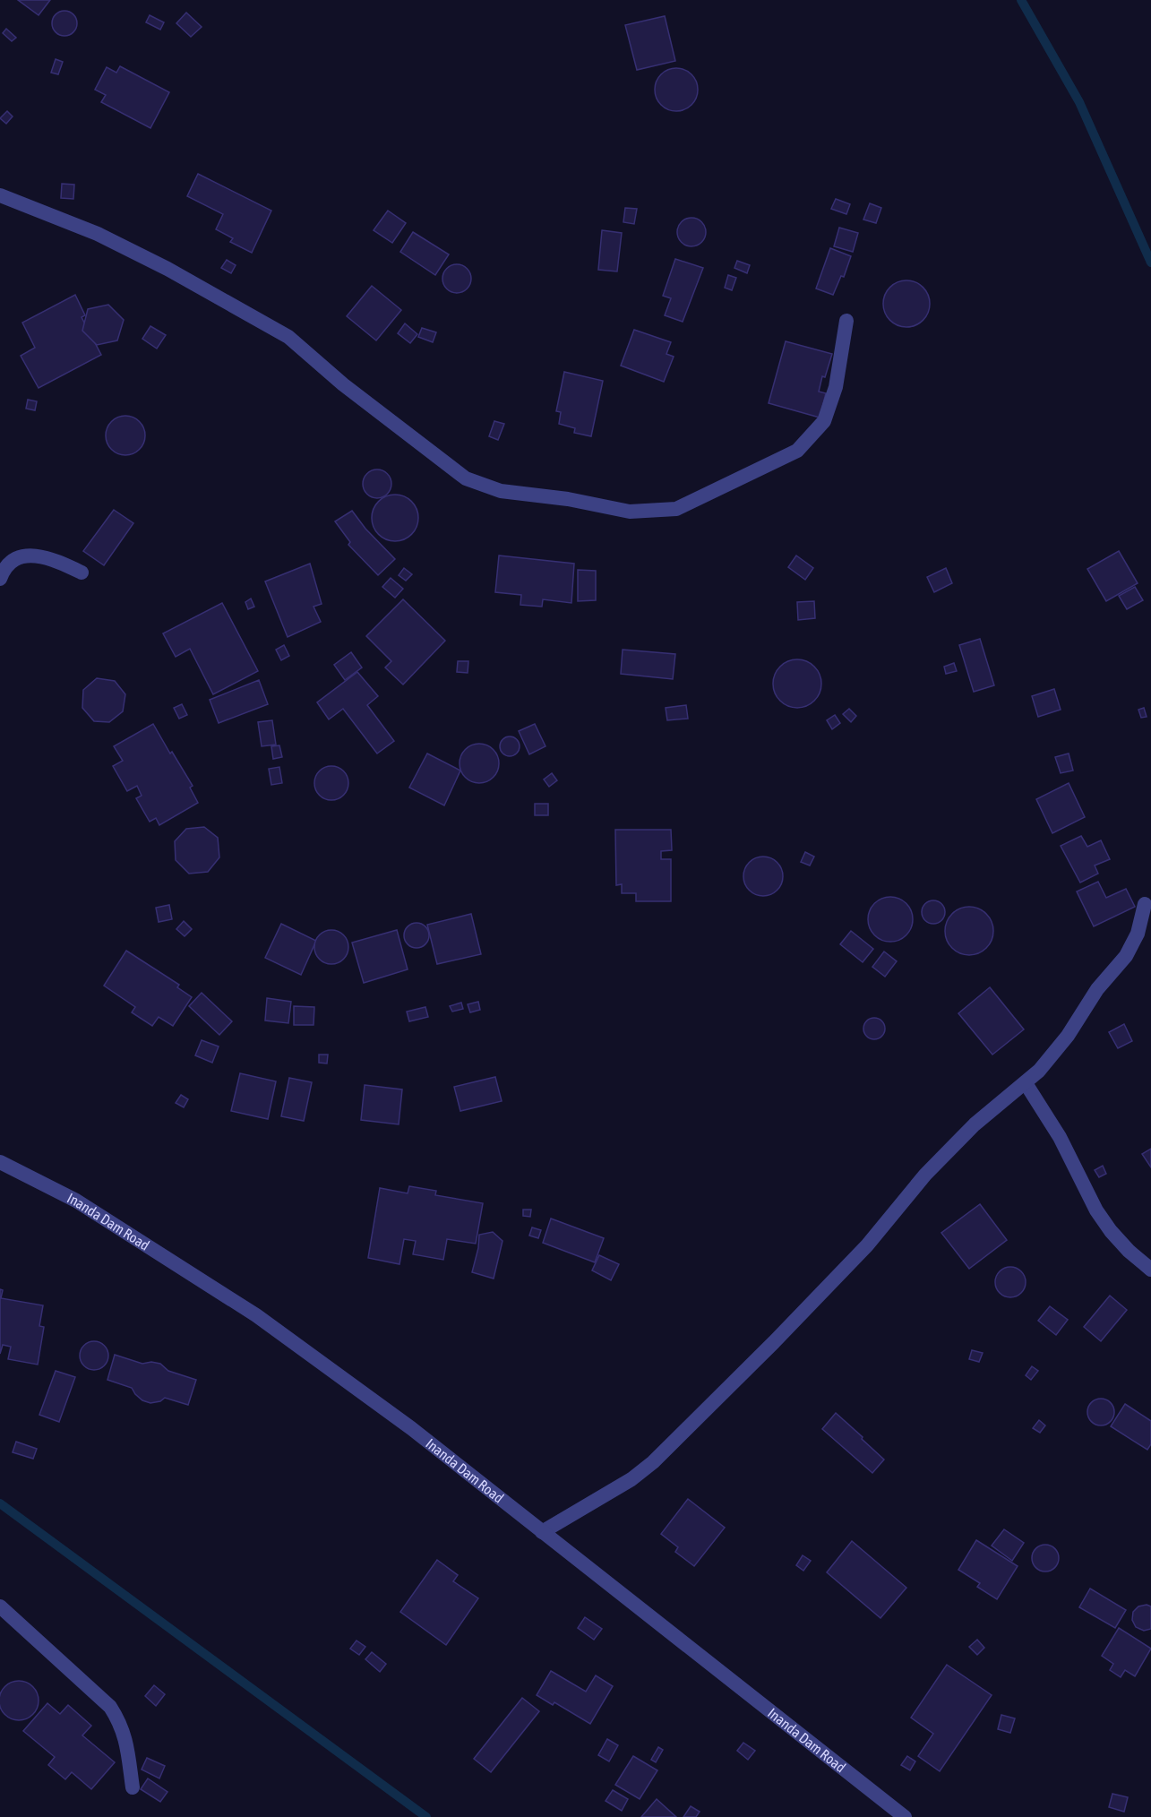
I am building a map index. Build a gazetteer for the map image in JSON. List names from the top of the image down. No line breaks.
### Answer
{"streets":{"street":["Inanda Dam Road"]}}
